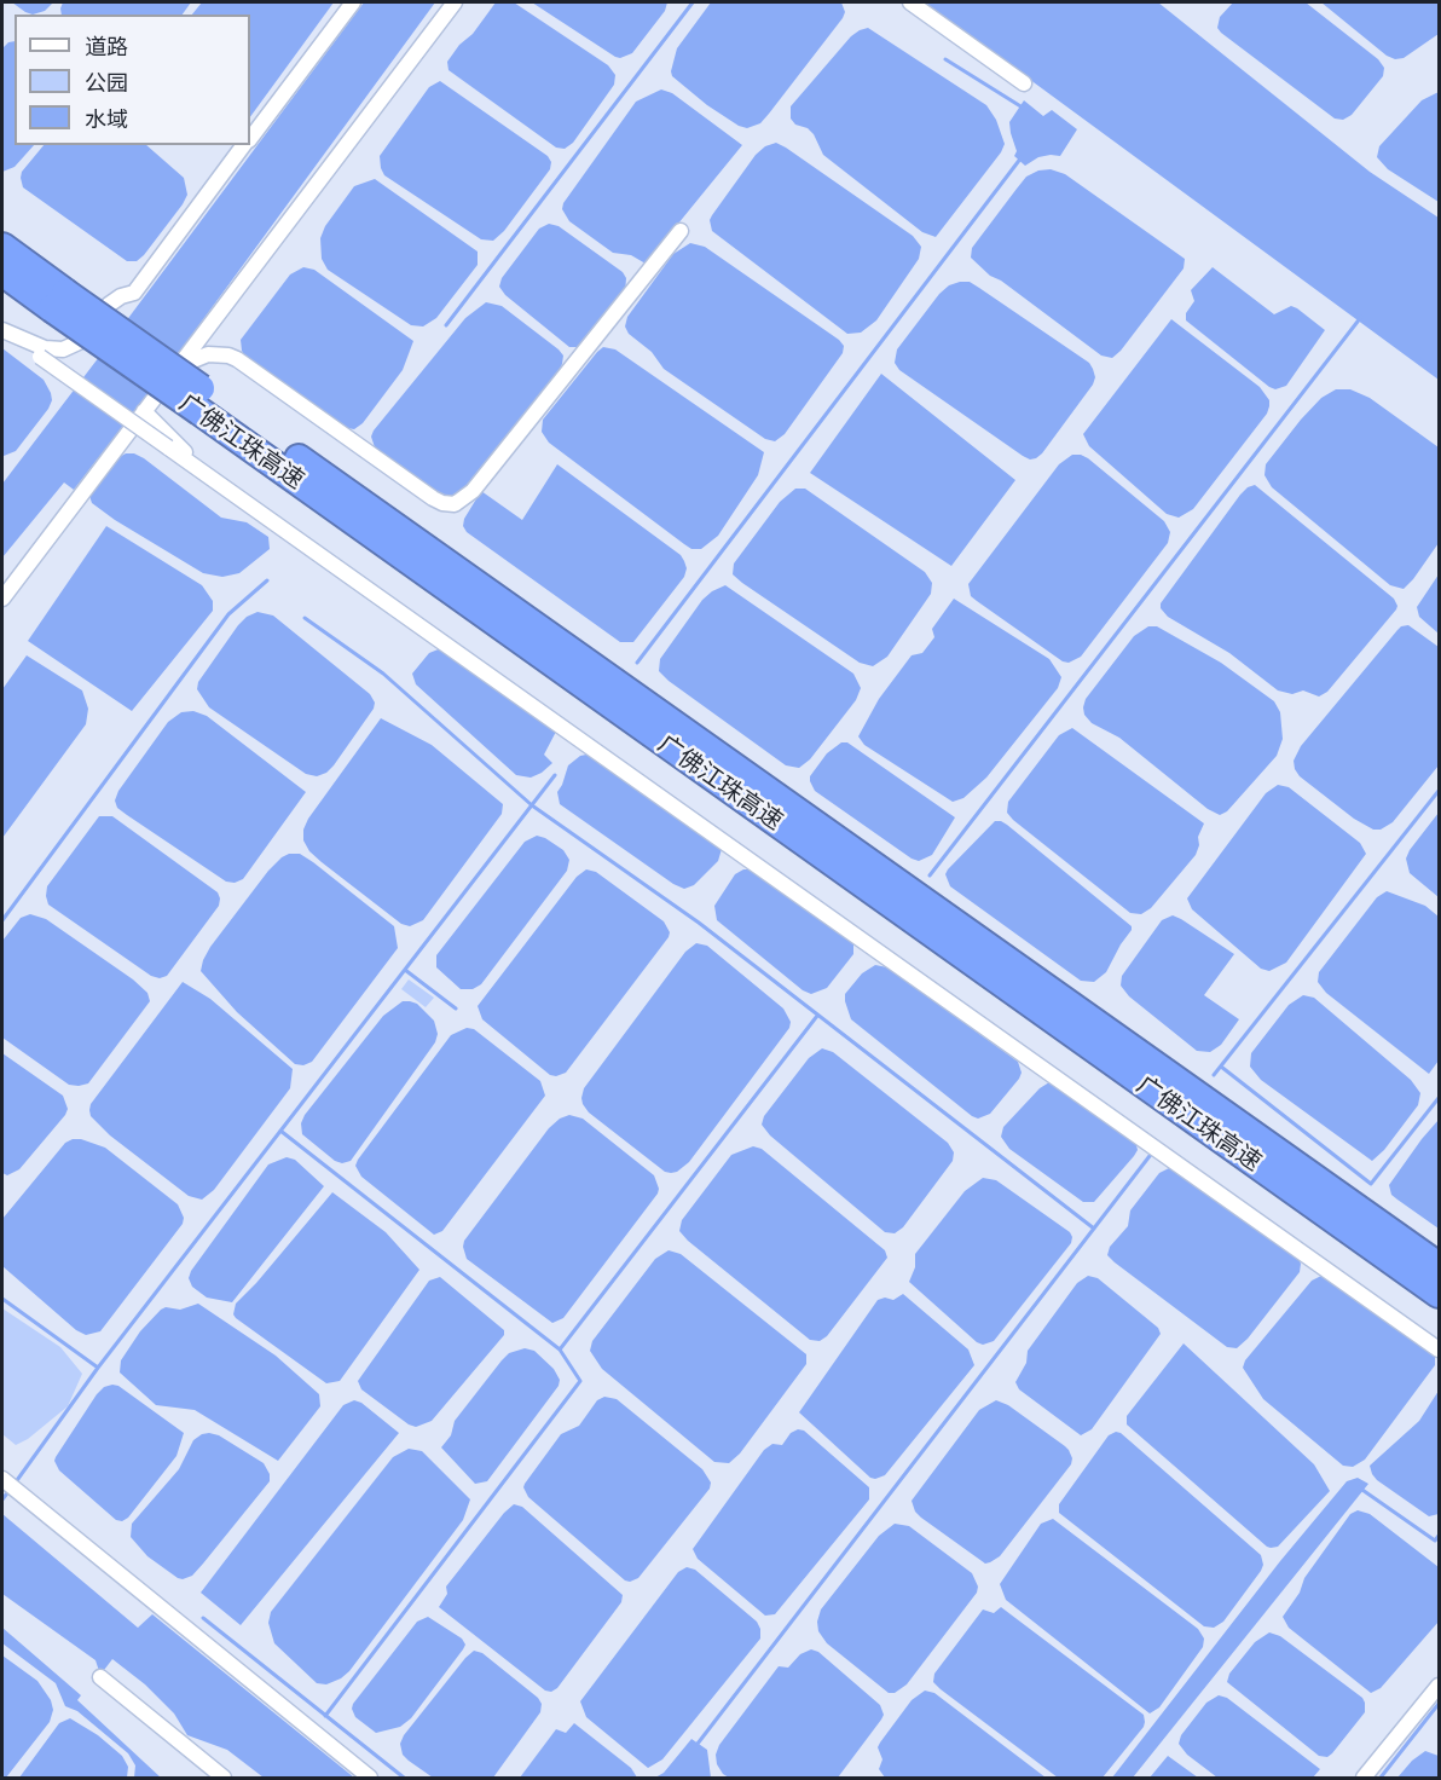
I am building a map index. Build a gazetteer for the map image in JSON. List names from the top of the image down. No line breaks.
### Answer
{"streets":{"highway":["广佛江珠高速"]},"legend":["道路","公园","水域"]}
